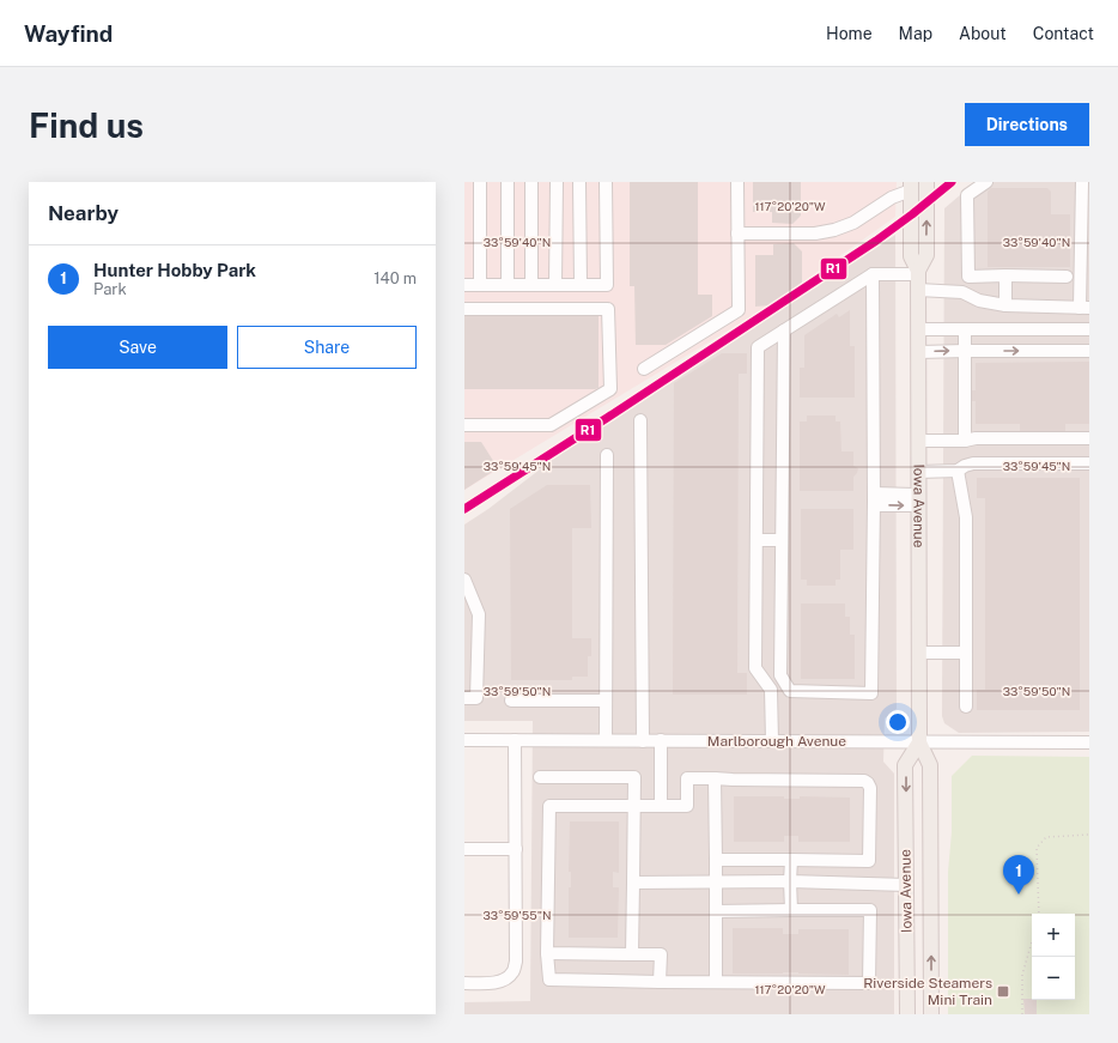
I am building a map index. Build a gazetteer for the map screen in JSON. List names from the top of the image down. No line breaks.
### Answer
{"streets":{"main road":["Iowa Avenue"],"street":["Marlborough Avenue"]},"crossings":[["Iowa Avenue","Marlborough Avenue"]],"places":{"transit":["Riverside Steamers Mini Train"]},"lines":["transit line R1"],"page":{"header":"Wayfind","nav":["Home","Map","About","Contact"],"buttons":["Directions",["Save","Share"]],"title":"Find us","heading":"Nearby","list":[{"mark":"1","name":"Hunter Hobby Park","note":"Park","value":"140 m"}],"pins":"1","map_buttons":["+","−"]},"coordinates":["117°20'20\"W","33°59'40\"N","33°59'45\"N","33°59'50\"N","33°59'55\"N"]}
